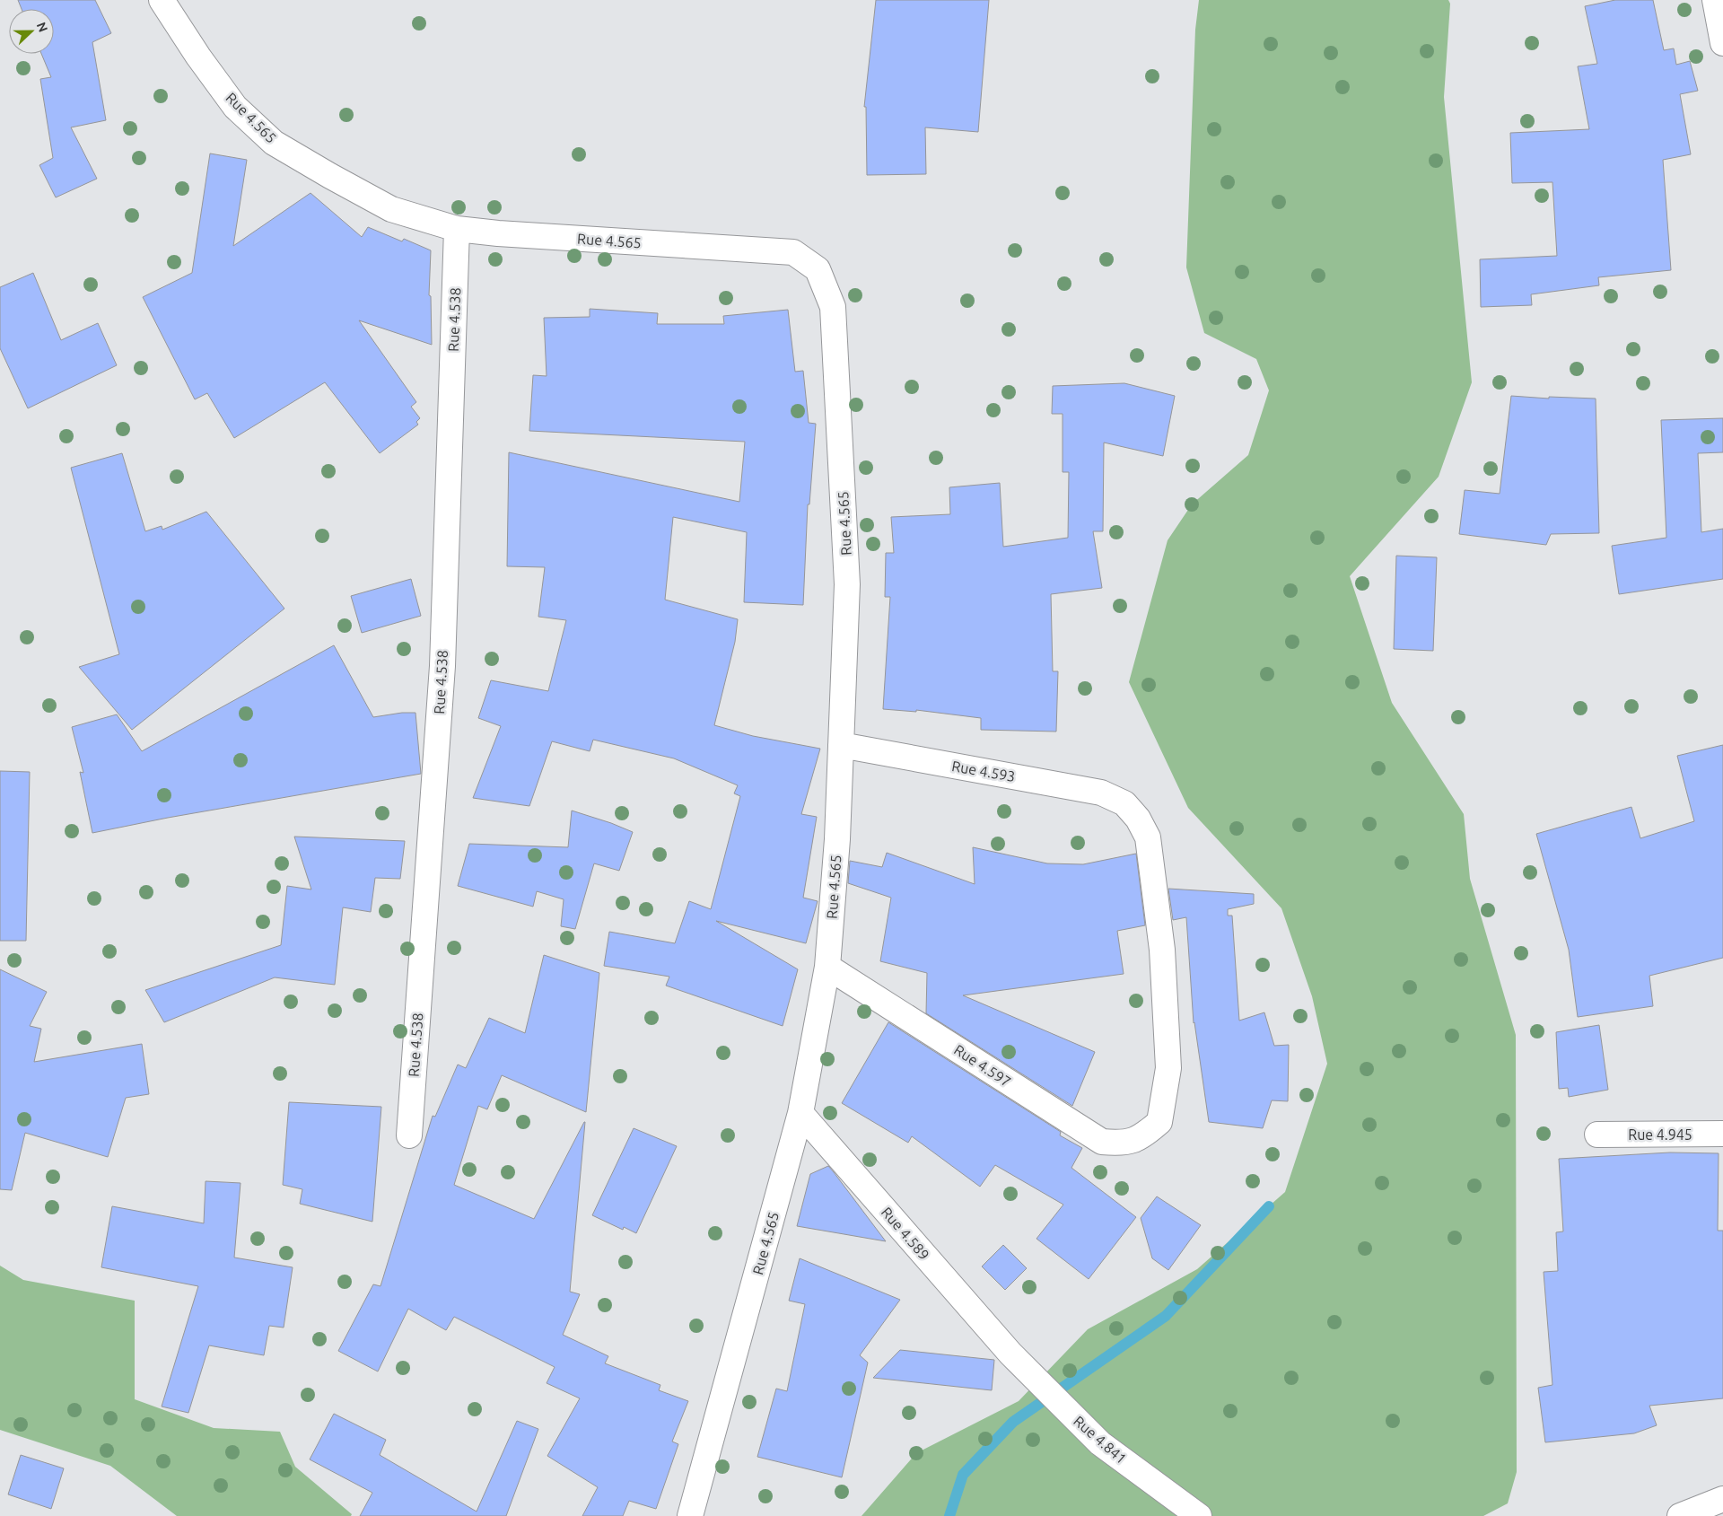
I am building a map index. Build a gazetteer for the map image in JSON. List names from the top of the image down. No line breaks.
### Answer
{"streets":{"street":["Rue 4.565","Rue 4.538","Rue 4.593","Rue 4.597","Rue 4.945","Rue 4.589","Rue 4.841"]},"crossings":[["Rue 4.565","Rue 4.538"],["Rue 4.565","Rue 4.593"],["Rue 4.565","Rue 4.597"],["Rue 4.565","Rue 4.589"],["Rue 4.593","Rue 4.597"],["Rue 4.589","Rue 4.841"]],"north":"right"}
